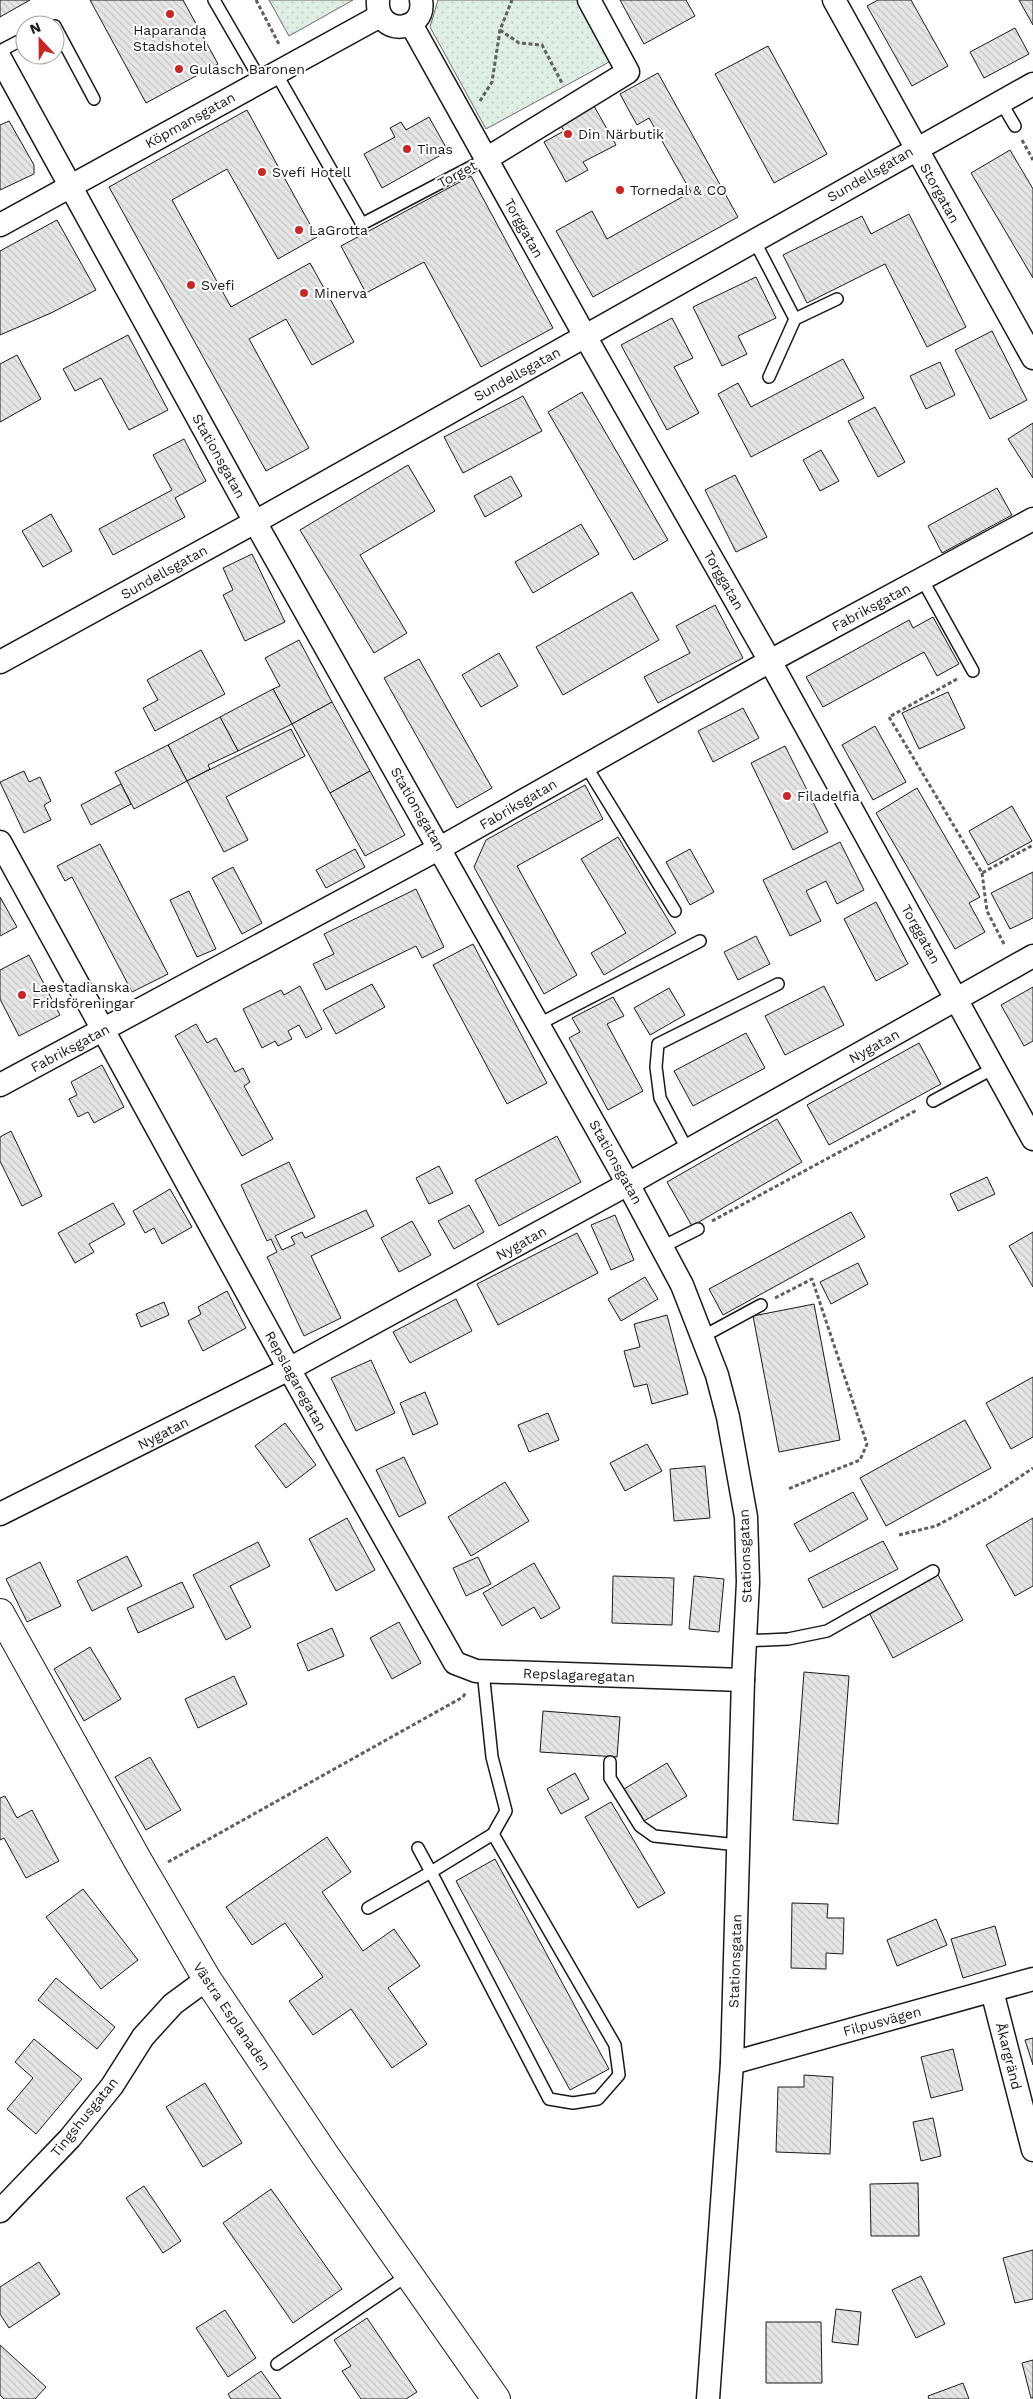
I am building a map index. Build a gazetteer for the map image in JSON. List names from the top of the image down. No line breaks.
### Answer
{"streets":{"street":["Köpmansgatan","Torget","Sundellsgatan","Storgatan","Torggatan","Stationsgatan","Fabriksgatan","Nygatan","Repslagaregatan","Västra Esplanaden","Filpusvägen","Åkargränd","Tingshusgatan"]},"crossings":[["Köpmansgatan","Torget"],["Köpmansgatan","Stationsgatan"],["Torget","Torggatan"],["Sundellsgatan","Storgatan"],["Sundellsgatan","Torggatan"],["Sundellsgatan","Stationsgatan"],["Torggatan","Fabriksgatan"],["Torggatan","Nygatan"],["Stationsgatan","Fabriksgatan"],["Stationsgatan","Nygatan"],["Stationsgatan","Repslagaregatan"],["Stationsgatan","Filpusvägen"],["Fabriksgatan","Repslagaregatan"],["Nygatan","Repslagaregatan"],["Västra Esplanaden","Tingshusgatan"],["Filpusvägen","Åkargränd"]],"places":["Haparanda Stadshotel","Gulasch Baronen","Din Närbutik","Tinas","Svefi Hotell","Tornedal & CO","LaGrotta","Svefi","Minerva","Filadelfia","Laestadianska Fridsföreningar"],"north":"top"}
